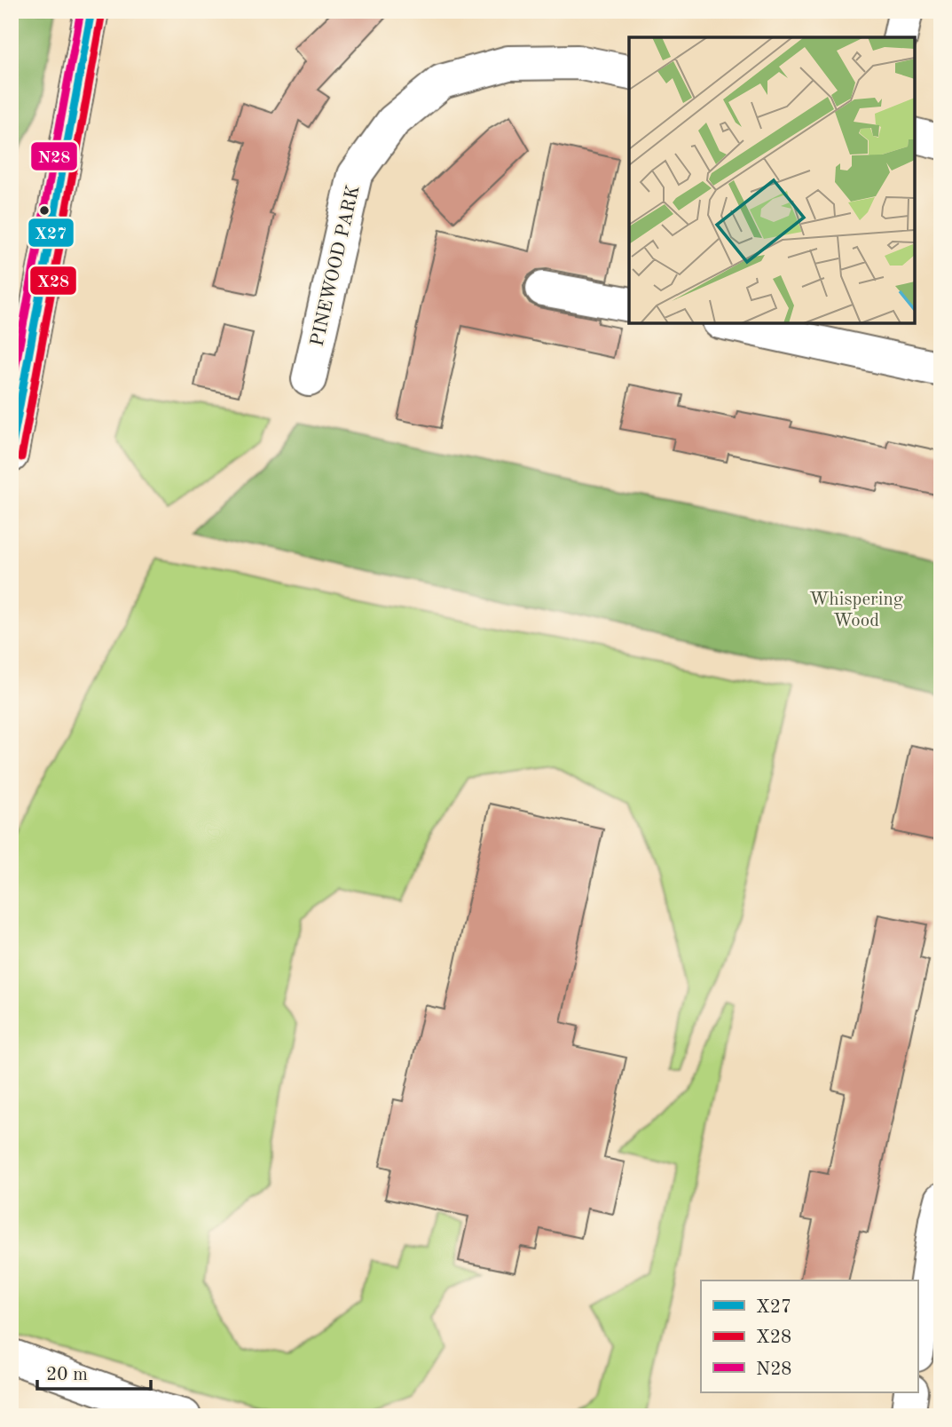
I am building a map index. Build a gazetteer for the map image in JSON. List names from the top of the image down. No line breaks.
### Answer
{"streets":{"street":["PINEWOOD PARK"]},"parks":["Whispering Wood"],"lines":["transit line X27","transit line N28","transit line X28"],"legend":["X27","X28","N28"],"scale_bar":"20 m"}
